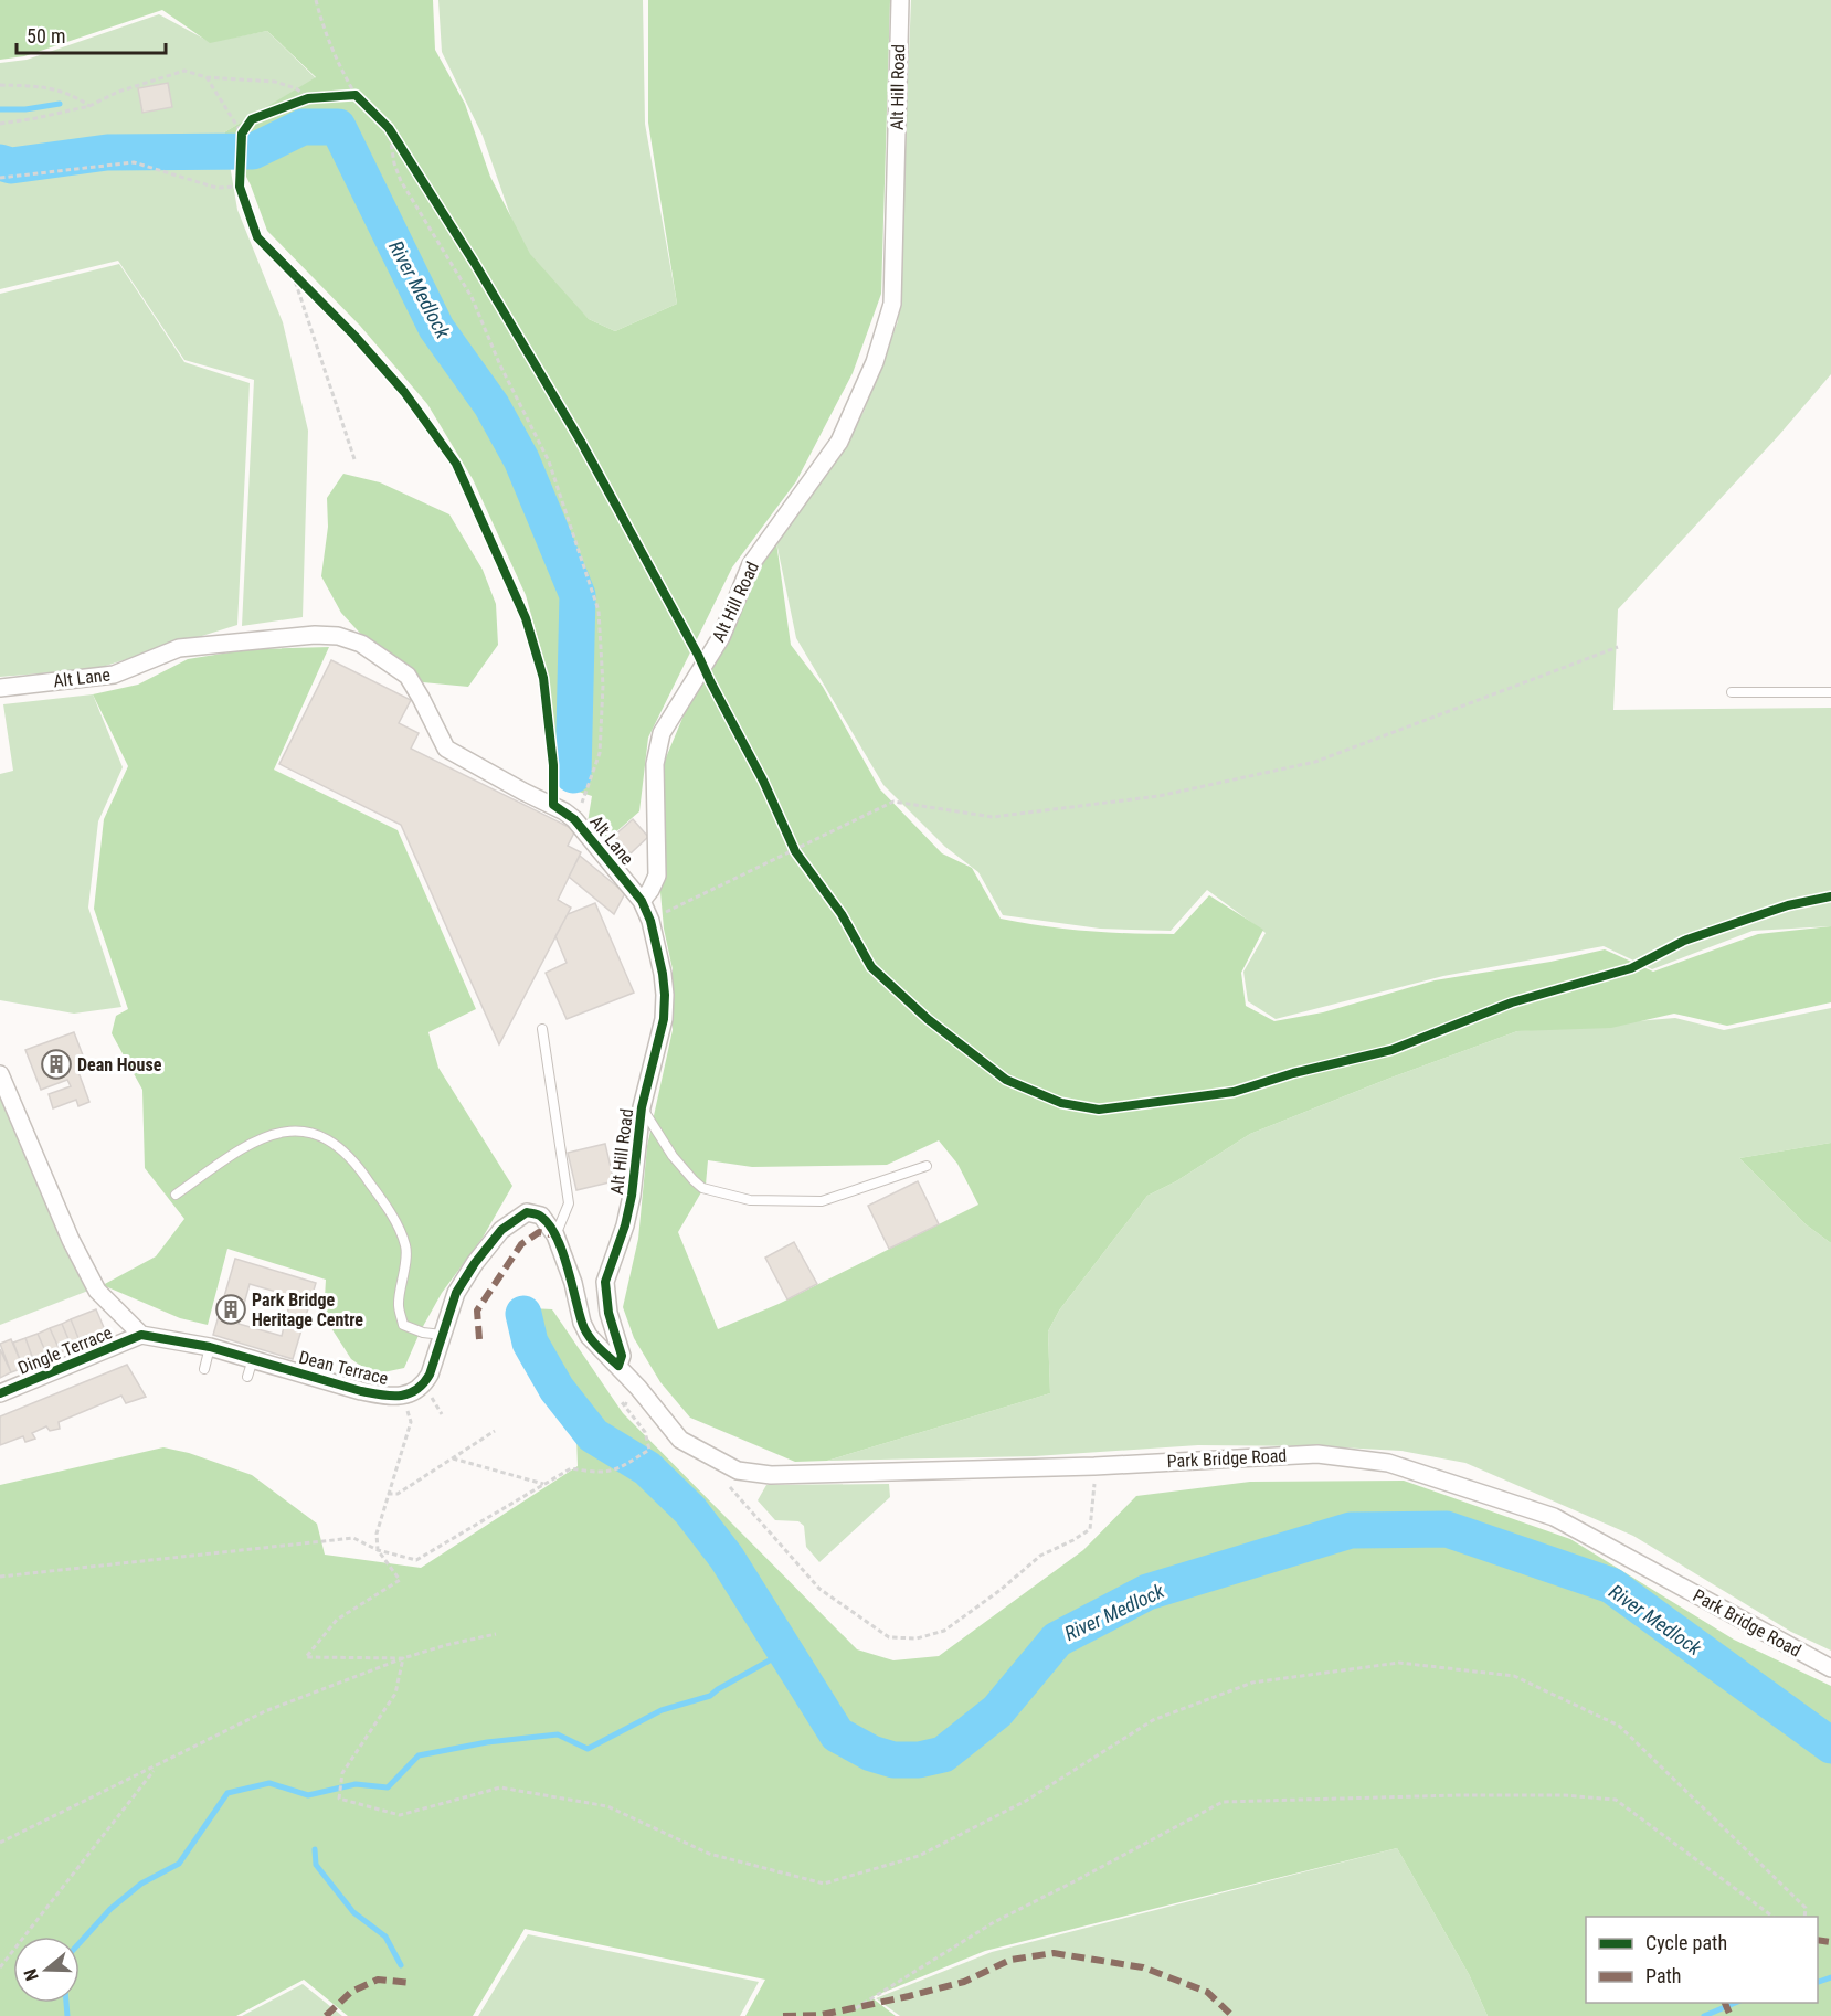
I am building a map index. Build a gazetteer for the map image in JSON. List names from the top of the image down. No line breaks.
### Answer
{"streets":{"street":["Alt Hill Road","Alt Lane","Dingle Terrace","Dean Terrace","Park Bridge Road"]},"crossings":[["Alt Hill Road","Alt Lane"],["Alt Hill Road","Dean Terrace"],["Alt Hill Road","Park Bridge Road"],["Dingle Terrace","Dean Terrace"],["Dean Terrace","Park Bridge Road"]],"water":["River Medlock"],"places":{"building":["Dean House","Park Bridge Heritage Centre"]},"legend":["Cycle path","Path"],"scale_bar":"50 m","north":"left"}
